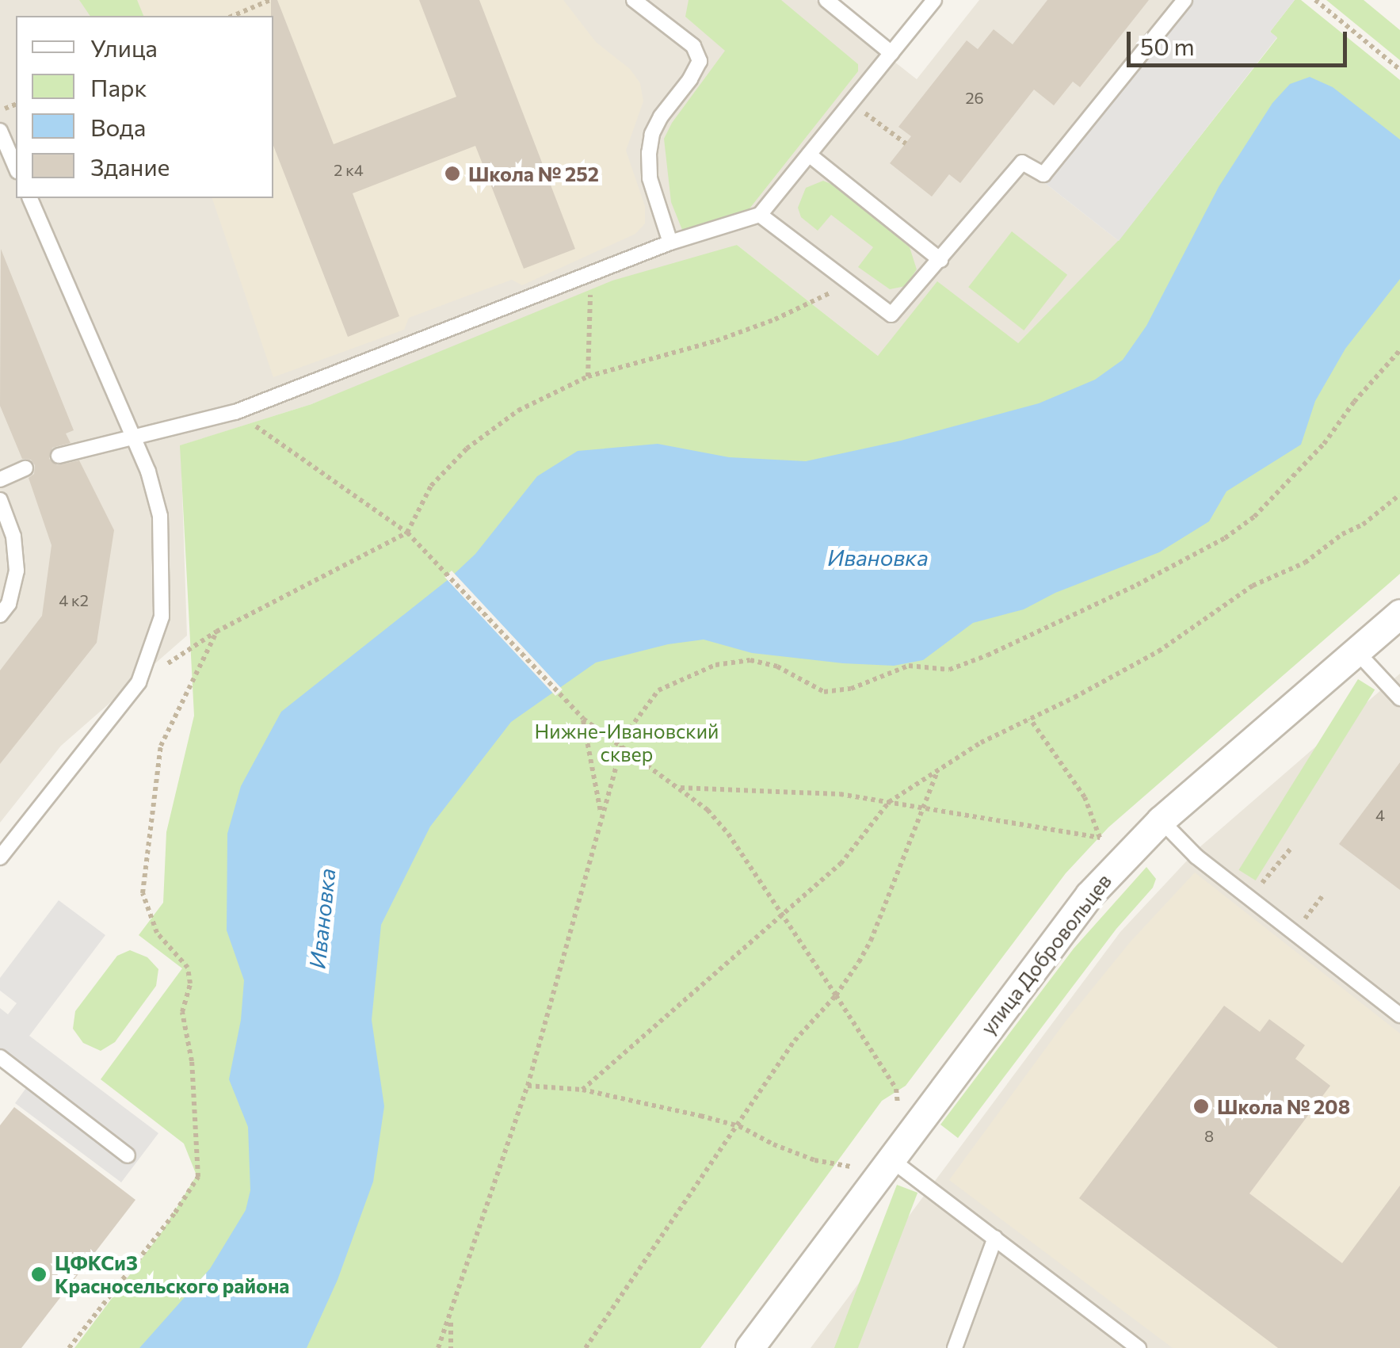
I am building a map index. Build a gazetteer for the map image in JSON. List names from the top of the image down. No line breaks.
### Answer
{"streets":{"street":["улица Добровольцев"]},"water":["Ивановка"],"parks":["Нижне-Ивановский сквер"],"places":["Школа № 252","Школа № 208","ЦФКСиЗ Красносельского района"],"house_numbers":["26","2 к4","4 к2","4","8"],"legend":["Улица","Парк","Вода","Здание"],"scale_bar":"50 m"}
